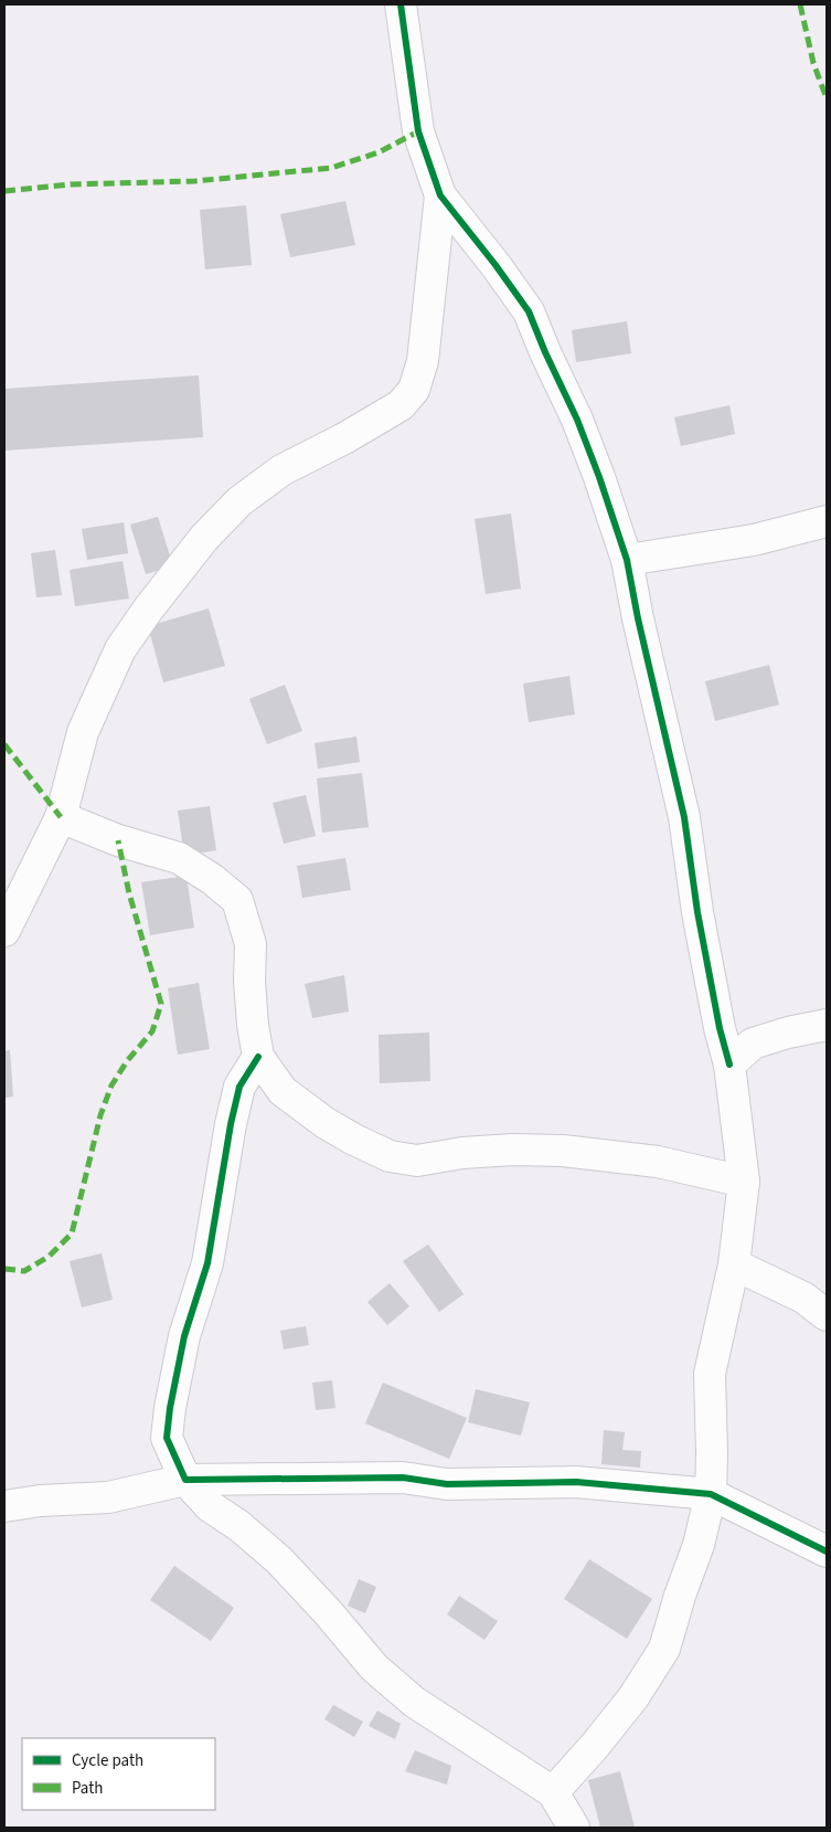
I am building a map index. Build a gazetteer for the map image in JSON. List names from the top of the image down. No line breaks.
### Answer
{"legend":["Cycle path","Path"]}
